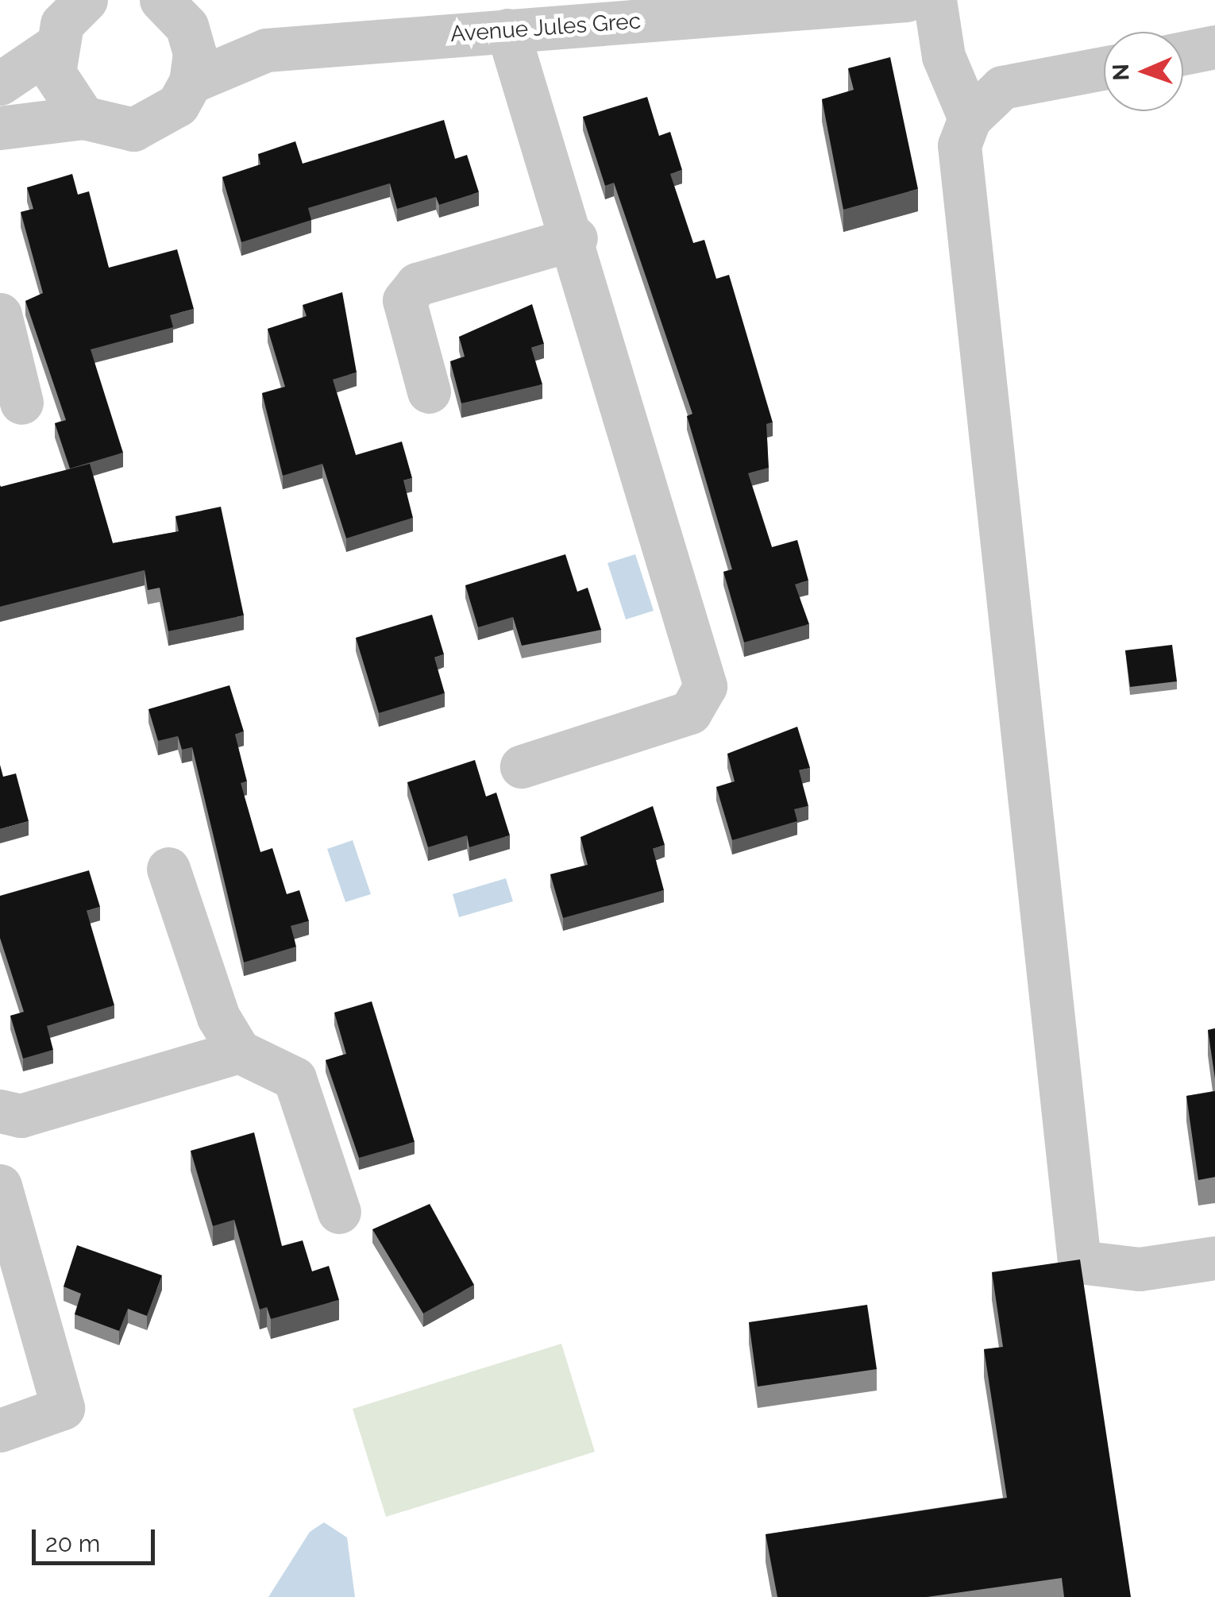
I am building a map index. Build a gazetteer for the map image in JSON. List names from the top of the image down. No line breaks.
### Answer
{"streets":{"street":["Avenue Jules Grec"]},"scale_bar":"20 m","north":"left"}
